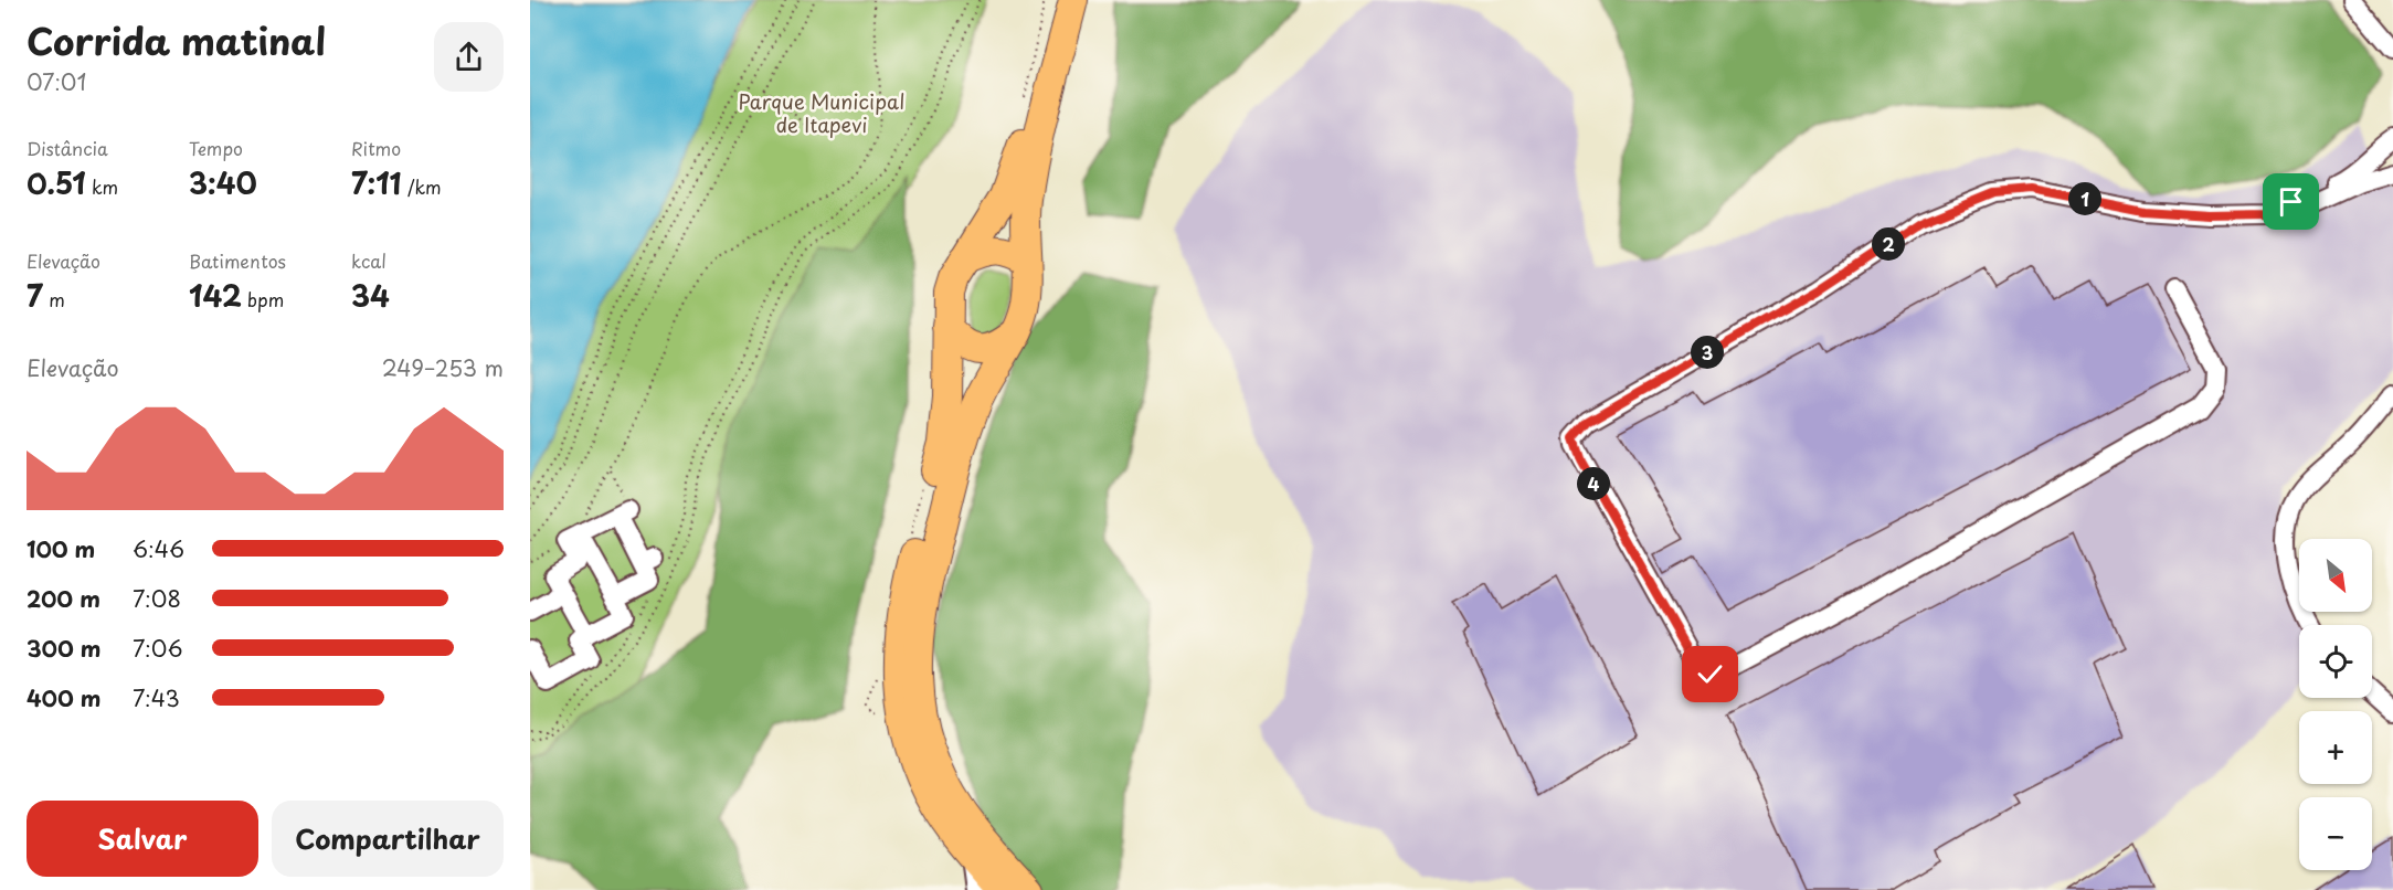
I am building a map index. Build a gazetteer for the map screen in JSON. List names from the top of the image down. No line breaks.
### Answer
{"parks":["Parque Municipal de Itapevi"],"north":"bottom right","page":{"heading":["Corrida matinal","07:01"],"stats":[["Distância","0.51 km"],["Tempo","3:40"],["Ritmo","7:11 /km"],["Elevação","7 m"],["Batimentos","142 bpm"],["kcal","34"]],"pins":["1","2","3","4"],"chart":["Elevação","249–253 m"],"list":[{"name":"100 m","note":"6:46"},{"name":"200 m","note":"7:08"},{"name":"300 m","note":"7:06"},{"name":"400 m","note":"7:43"}],"map_buttons":["+","−"],"buttons":["Salvar","Compartilhar"]}}
